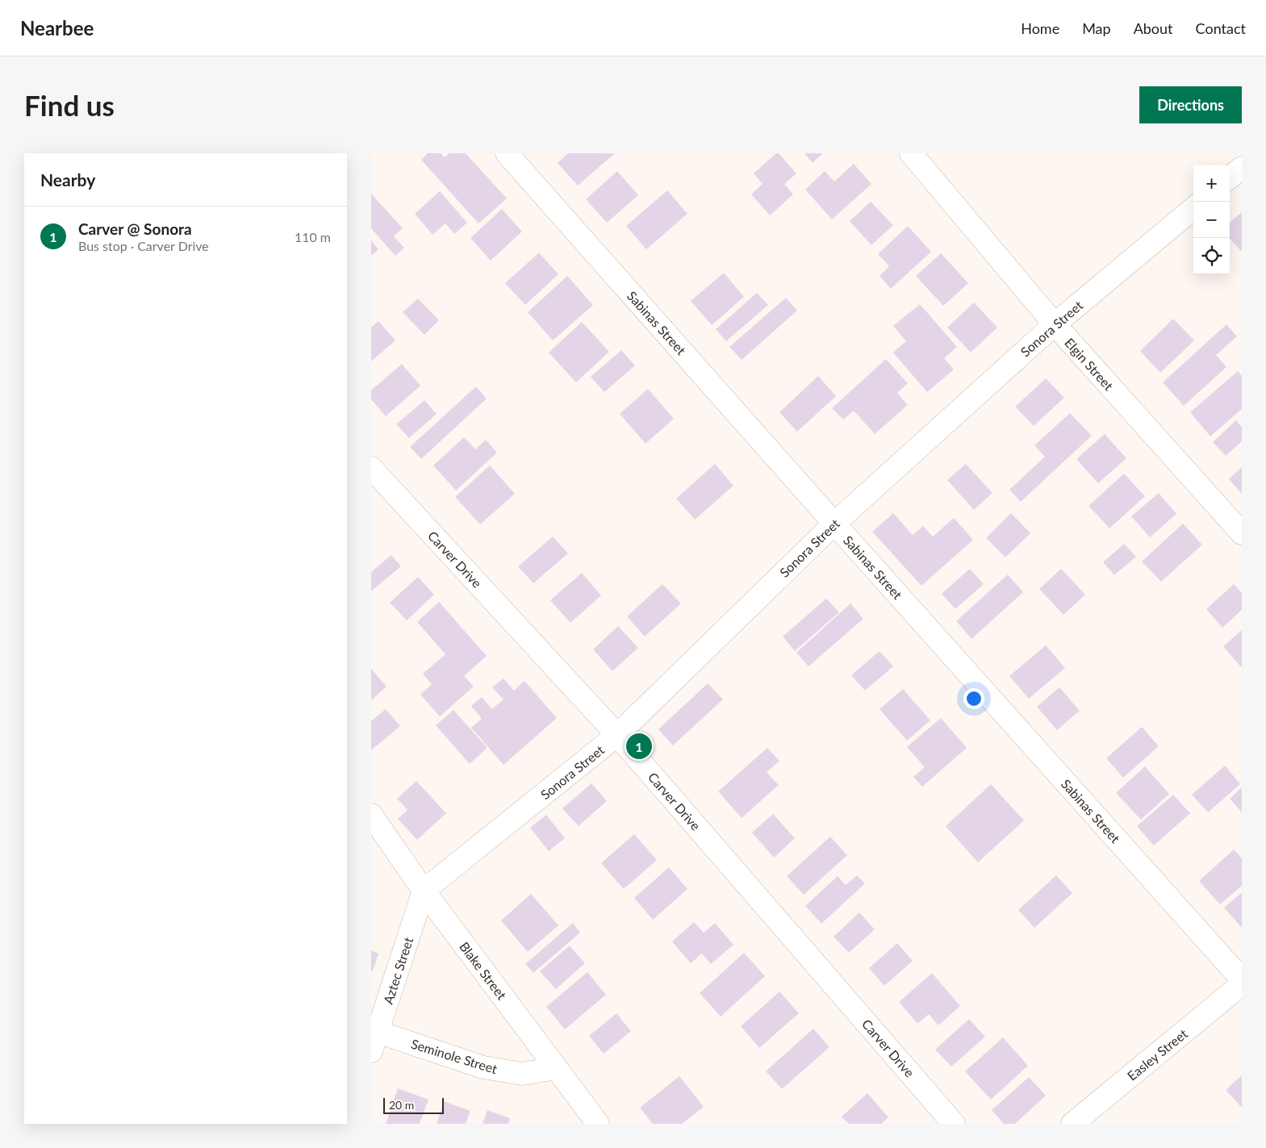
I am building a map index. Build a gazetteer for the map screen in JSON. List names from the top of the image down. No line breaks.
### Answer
{"streets":{"street":["Sabinas Street","Sonora Street","Elgin Street","Carver Drive","Aztec Street","Blake Street","Easley Street","Seminole Street"]},"crossings":[["Sabinas Street","Sonora Street"],["Sonora Street","Elgin Street"],["Sonora Street","Carver Drive"],["Sonora Street","Aztec Street"],["Sonora Street","Blake Street"],["Aztec Street","Blake Street"],["Aztec Street","Seminole Street"],["Blake Street","Seminole Street"]],"scale_bar":"20 m","page":{"header":"Nearbee","nav":["Home","Map","About","Contact"],"buttons":"Directions","title":"Find us","heading":"Nearby","map_buttons":["+","−"],"list":[{"mark":"1","name":"Carver @ Sonora","note":"Bus stop · Carver Drive","value":"110 m"}],"pins":"1","scale":"20 m"}}
